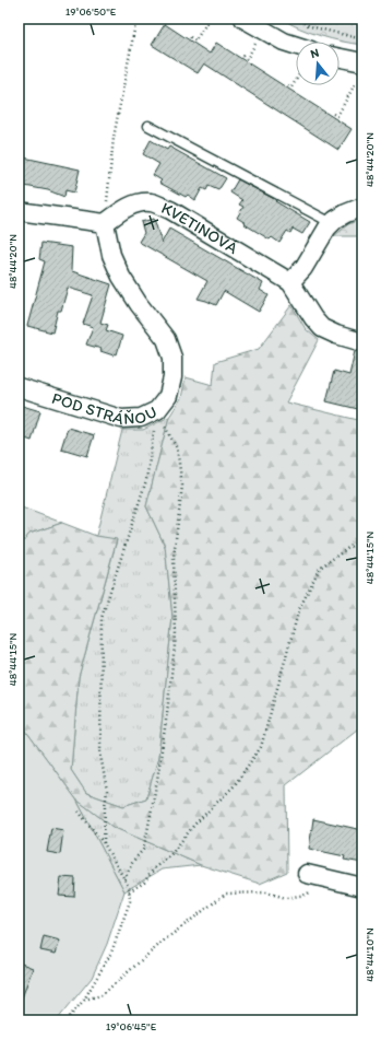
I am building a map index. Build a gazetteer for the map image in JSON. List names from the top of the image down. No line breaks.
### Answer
{"streets":{"street":["KVETINOVÁ","POD STRÁŇOU"]},"crossings":[["KVETINOVÁ","POD STRÁŇOU"]],"north":"top","coordinates":["19°06'50\"E","48°44'20\"N","48°44'15\"N","48°44'10\"N","19°06'45\"E"]}
